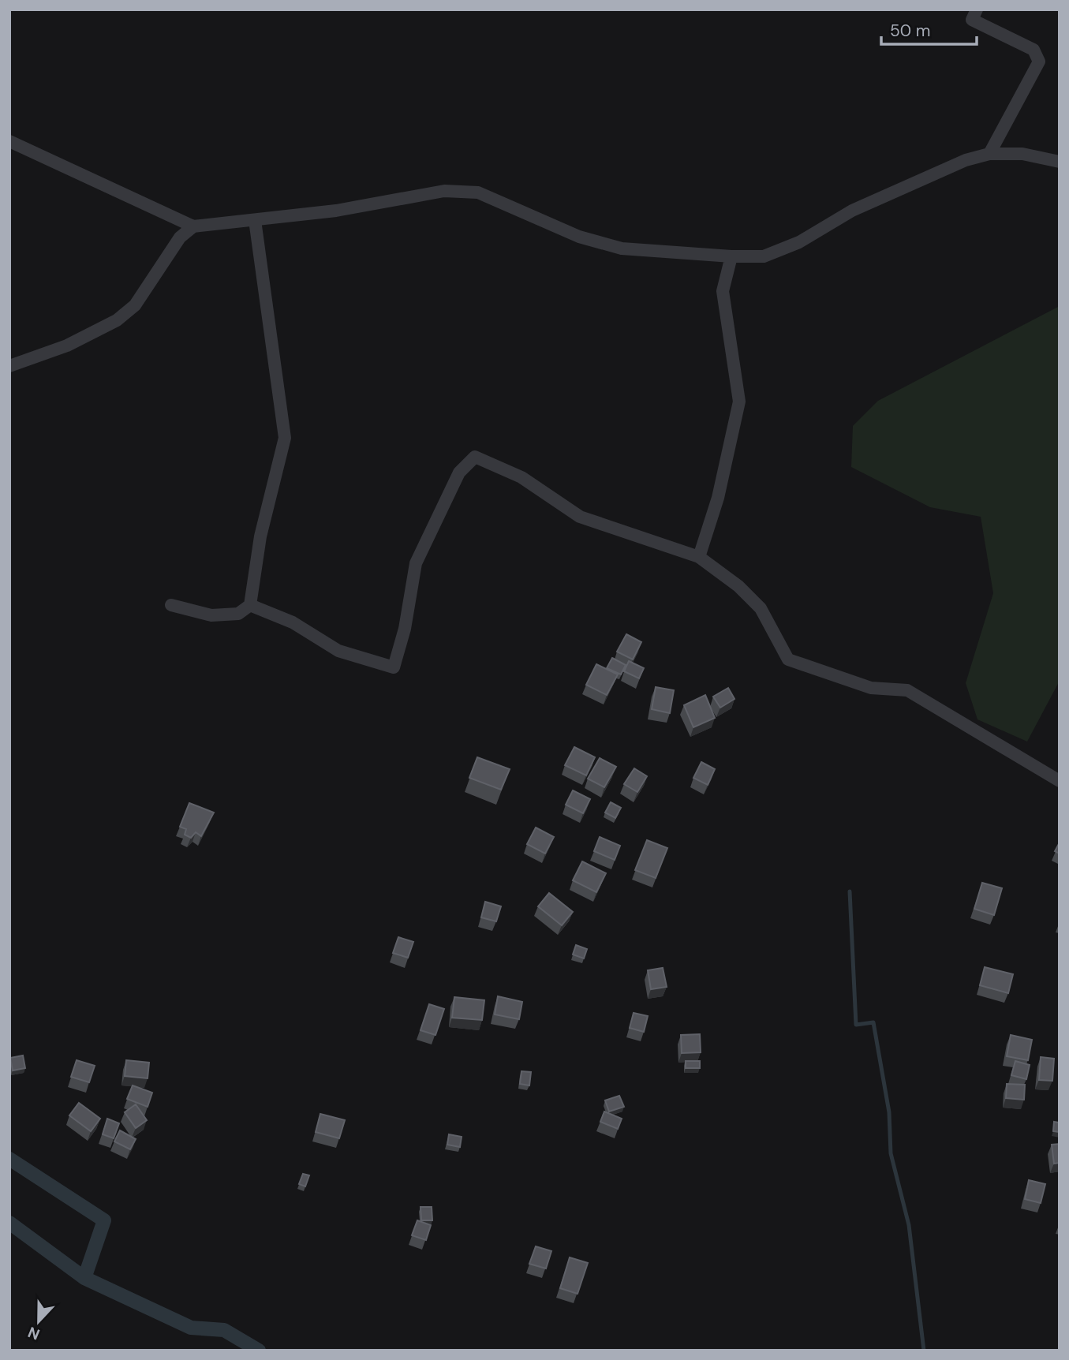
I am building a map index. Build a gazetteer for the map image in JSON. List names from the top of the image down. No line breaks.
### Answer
{"scale_bar":"50 m","north":"bottom"}
